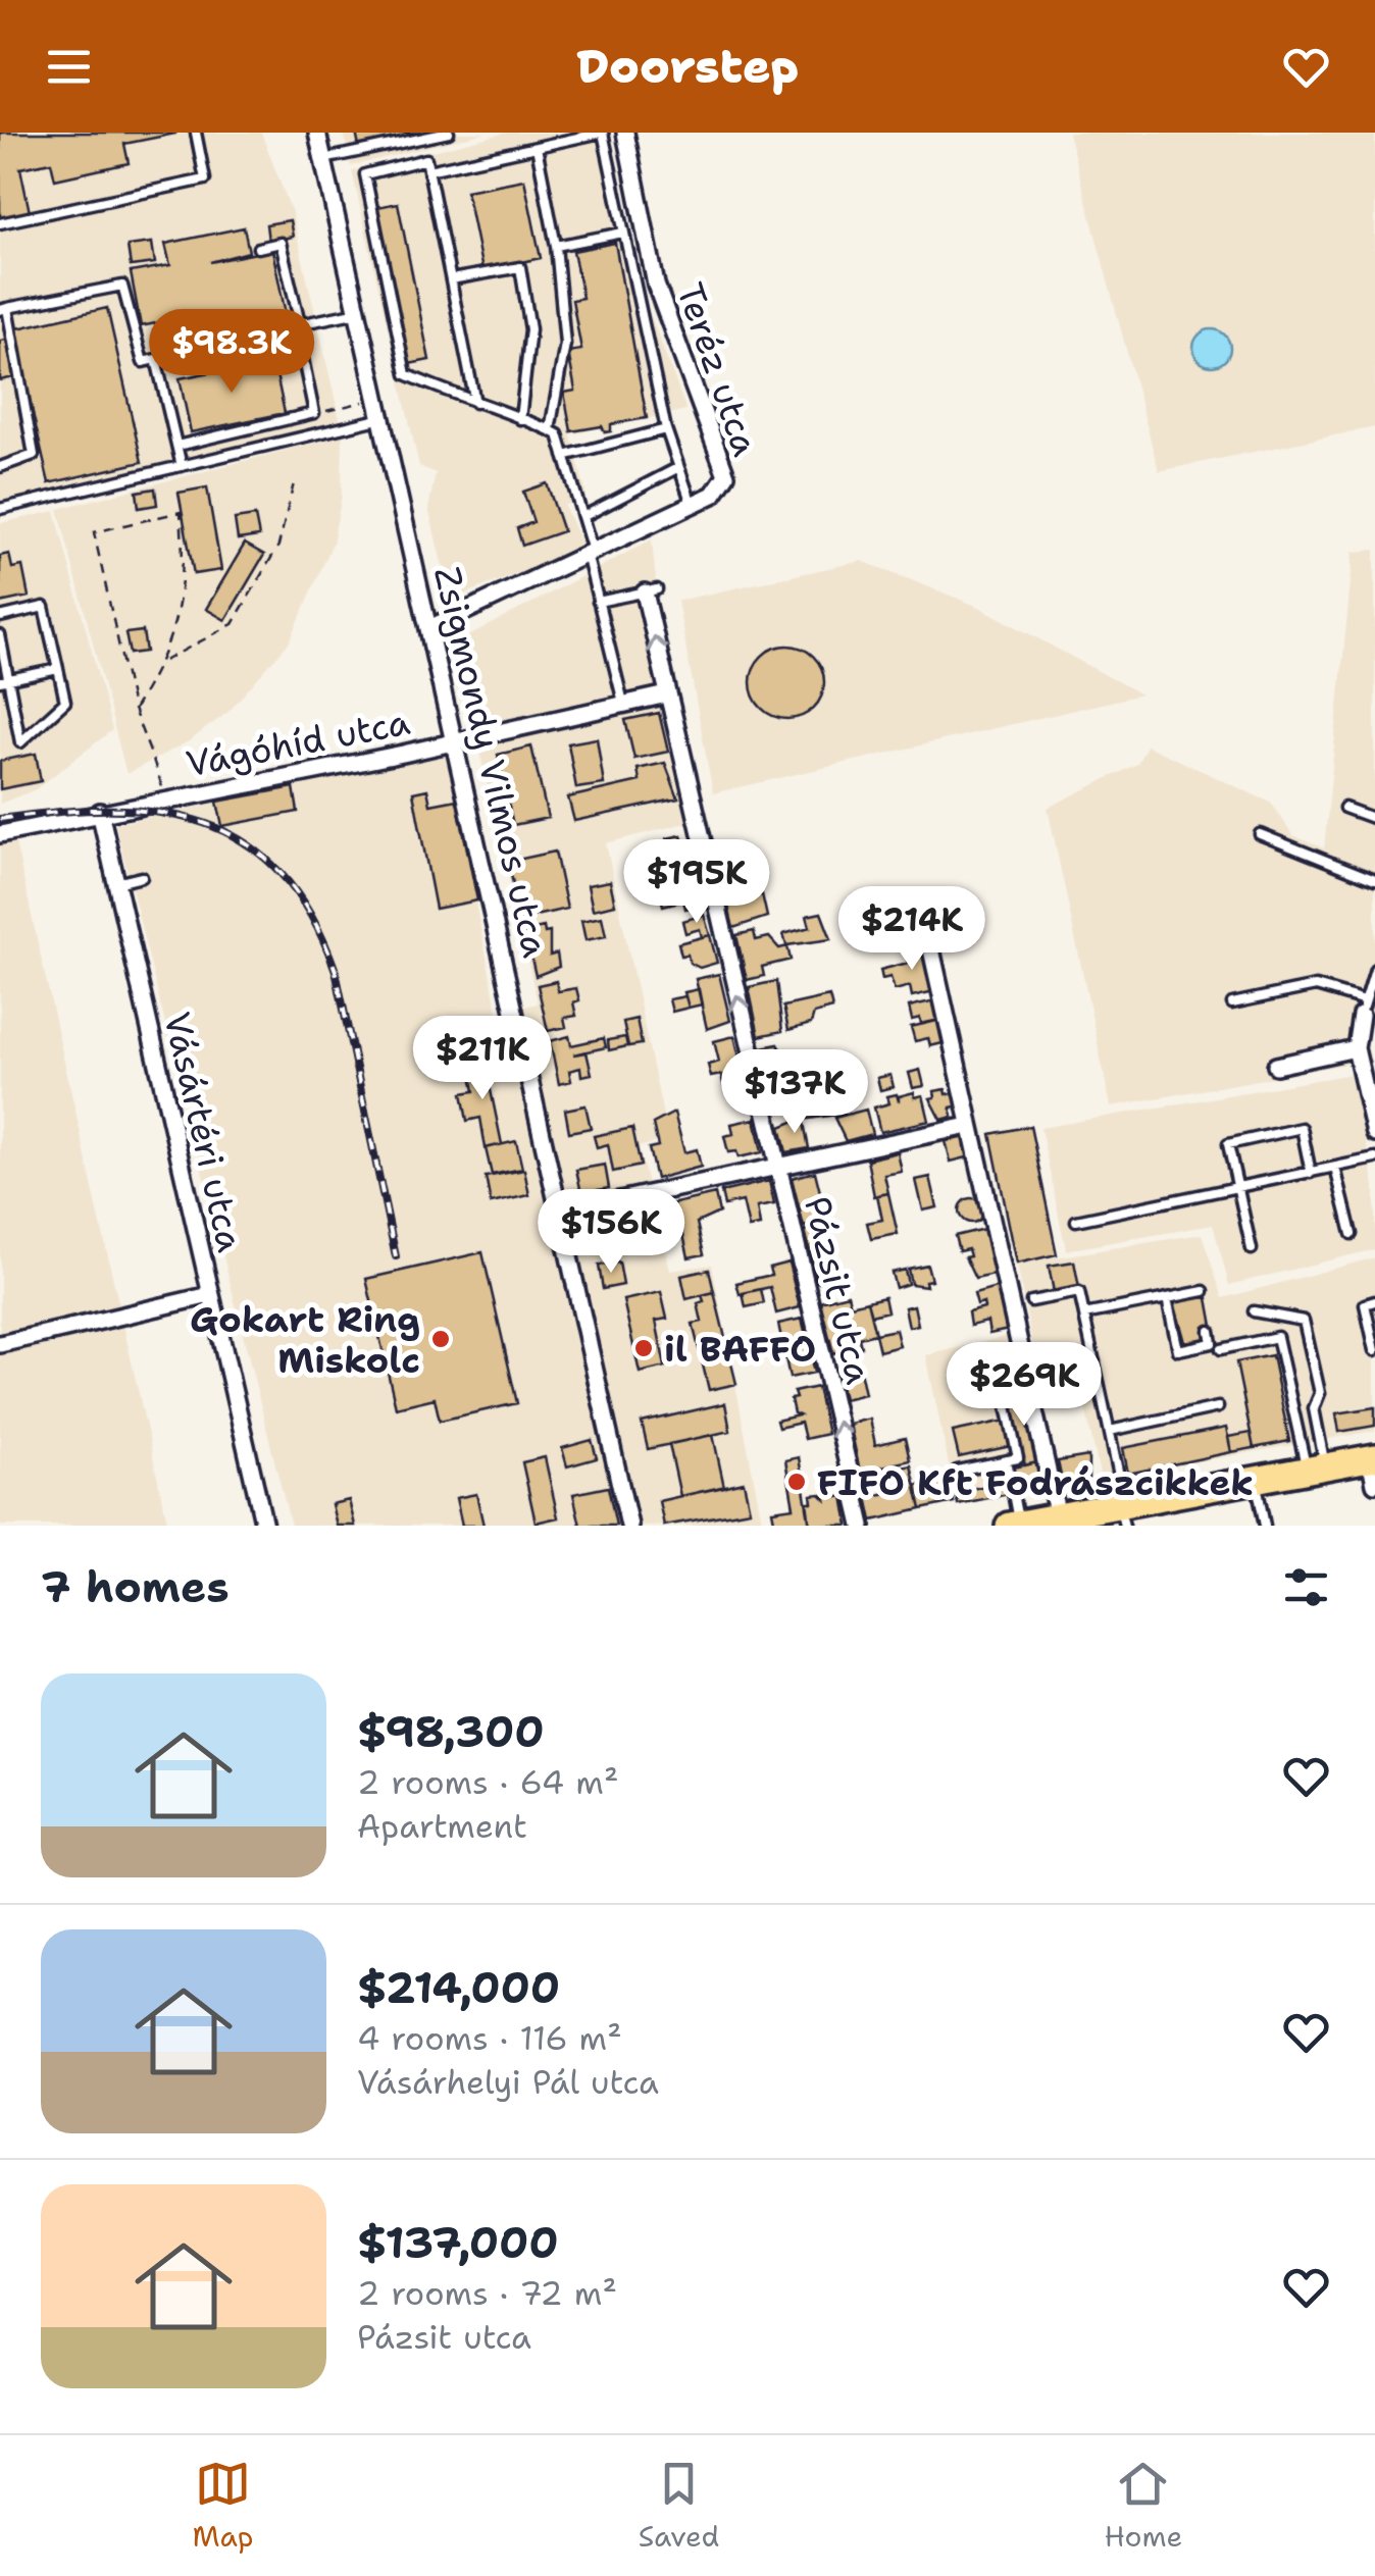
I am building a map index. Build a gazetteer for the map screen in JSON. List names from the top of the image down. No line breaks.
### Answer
{"streets":{"street":["Teréz utca","Vágóhíd utca","Zsigmondy Vilmos utca","Vásártéri utca","Pázsit utca"]},"crossings":[["Teréz utca","Zsigmondy Vilmos utca"],["Vágóhíd utca","Zsigmondy Vilmos utca"],["Vágóhíd utca","Vásártéri utca"],["Vágóhíd utca","Pázsit utca"]],"one_way":["Pázsit utca"],"places":["Gokart Ring Miskolc","il BAFFO","FIFO Kft Fodrászcikkek"],"page":{"header":"Doorstep","price":["$98.3K","$195K","$214K","$211K","$137K","$156K","$269K"],"heading":"7 homes","list":[{"name":"$98,300","note":"2 rooms · 64 m² · Apartment"},{"name":"$214,000","note":"4 rooms · 116 m² · Vásárhelyi Pál utca"},{"name":"$137,000","note":"2 rooms · 72 m² · Pázsit utca"}],"tabs":["Map","Saved","Home"]}}
